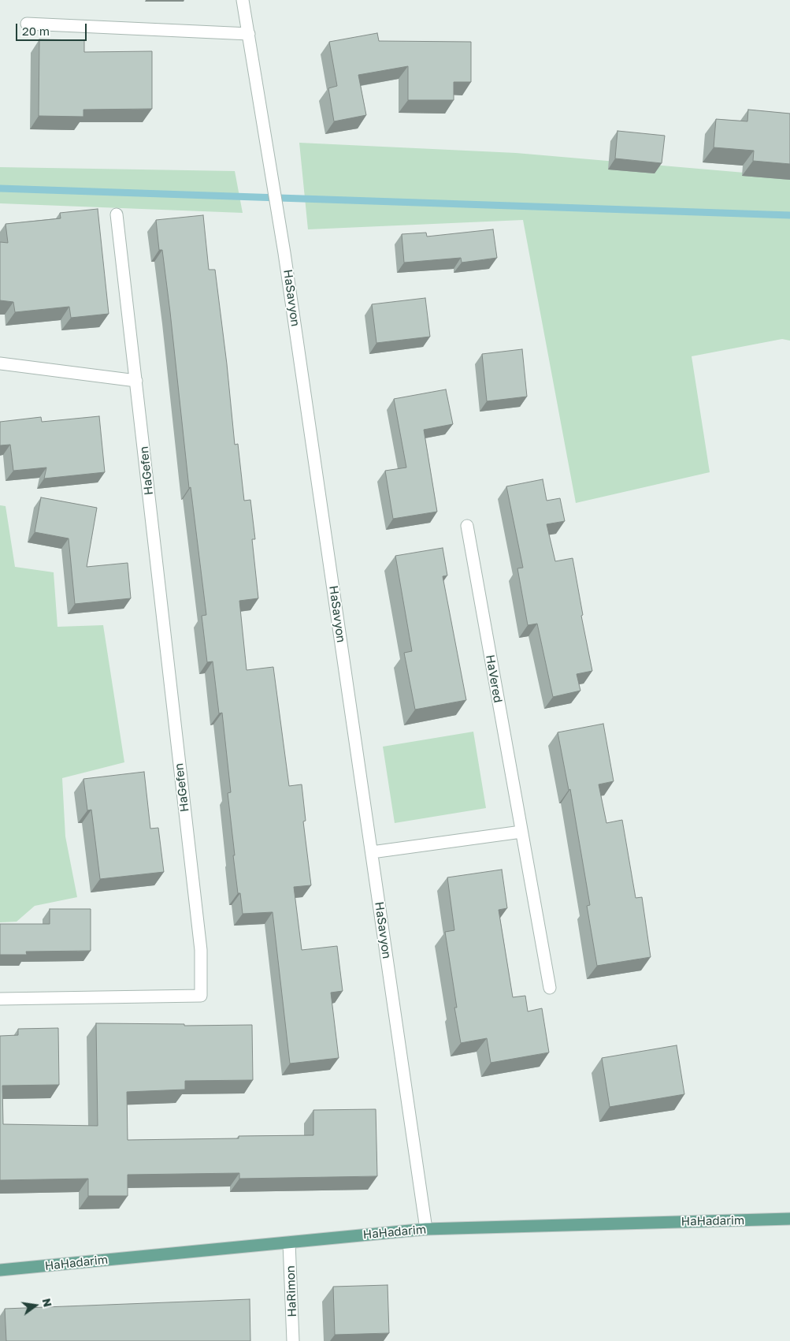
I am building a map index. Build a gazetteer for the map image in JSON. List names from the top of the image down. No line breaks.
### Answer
{"streets":{"main road":["HaHadarim"],"street":["HaSavyon","HaGefen","HaVered","HaRimon"]},"crossings":[["HaSavyon","HaHadarim"],["HaHadarim","HaRimon"]],"scale_bar":"20 m","north":"right"}
